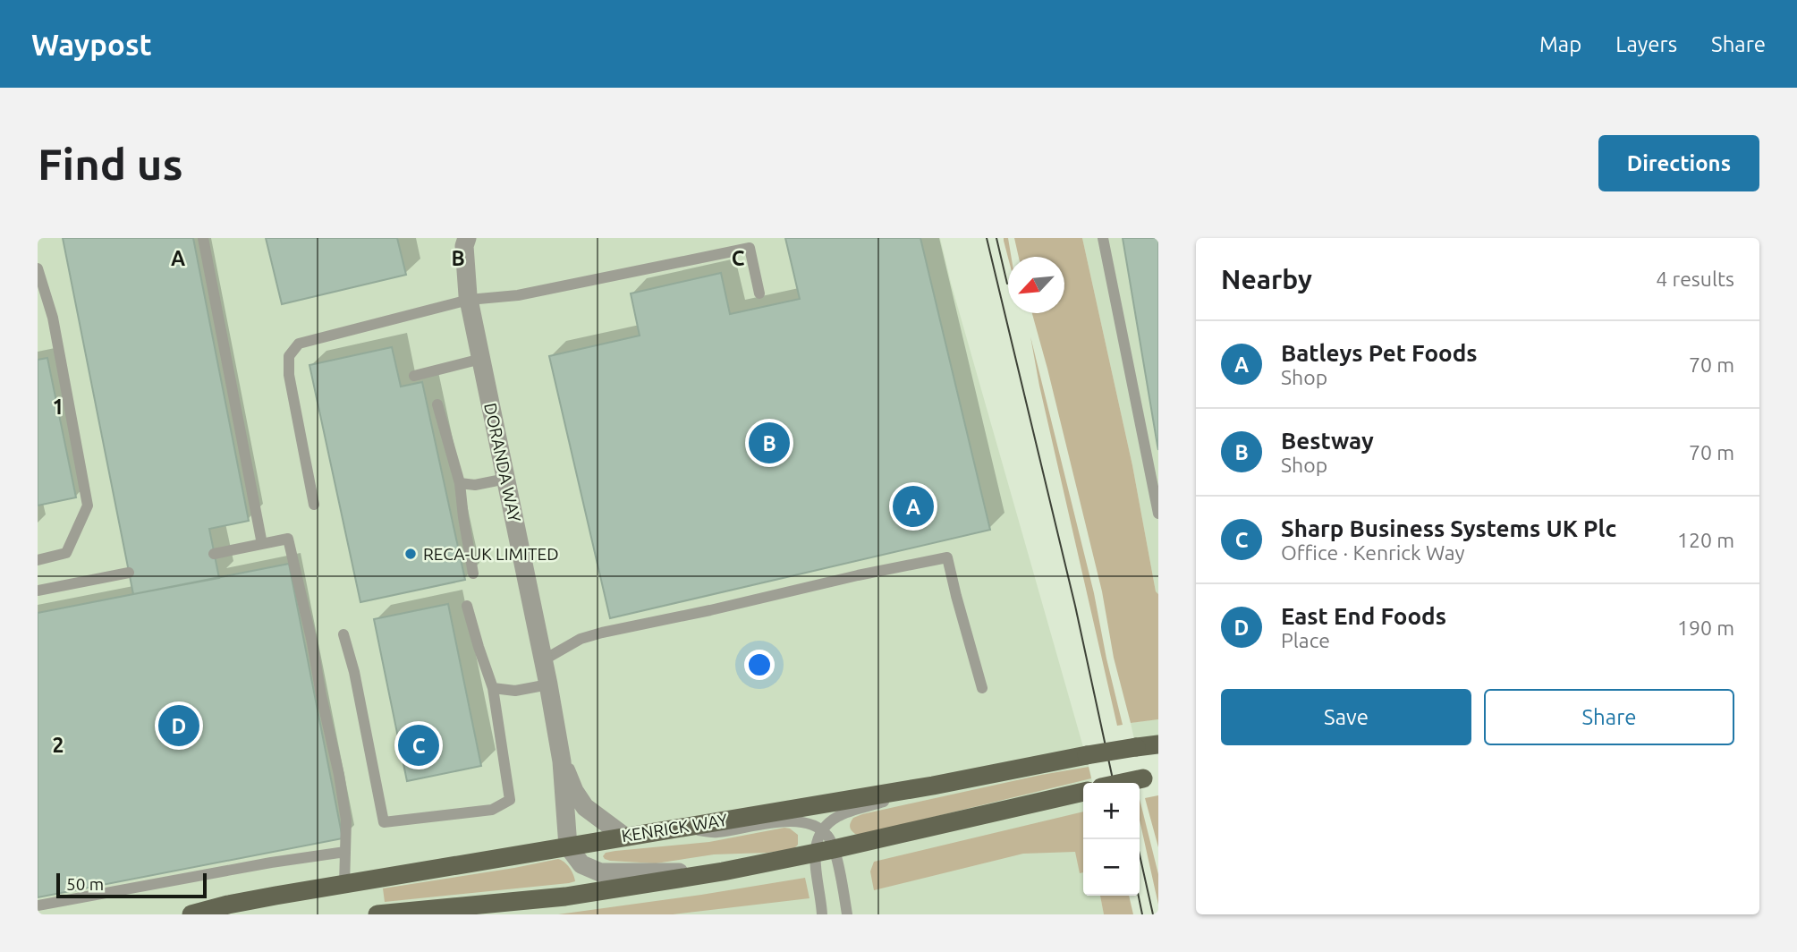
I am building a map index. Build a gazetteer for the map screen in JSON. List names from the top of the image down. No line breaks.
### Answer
{"streets":{"main road":["KENRICK WAY"],"street":["DORANDA WAY"]},"crossings":[["DORANDA WAY","KENRICK WAY"]],"places":["RECA-UK LIMITED"],"scale_bar":"50 m","north":"bottom left","page":{"header":"Waypost","nav":["Map","Layers","Share"],"buttons":["Directions",["Save","Share"]],"title":"Find us","heading":["Nearby","4 results"],"list":[{"mark":"A","name":"Batleys Pet Foods","note":"Shop","value":"70 m"},{"mark":"B","name":"Bestway","note":"Shop","value":"70 m"},{"mark":"C","name":"Sharp Business Systems UK Plc","note":"Office · Kenrick Way","value":"120 m"},{"mark":"D","name":"East End Foods","note":"Place","value":"190 m"}],"pins":["B","A","D","C"],"map_buttons":["+","−"],"scale":"50 m"},"grid":{"columns":["A","B","C"],"rows":["1","2"]}}
